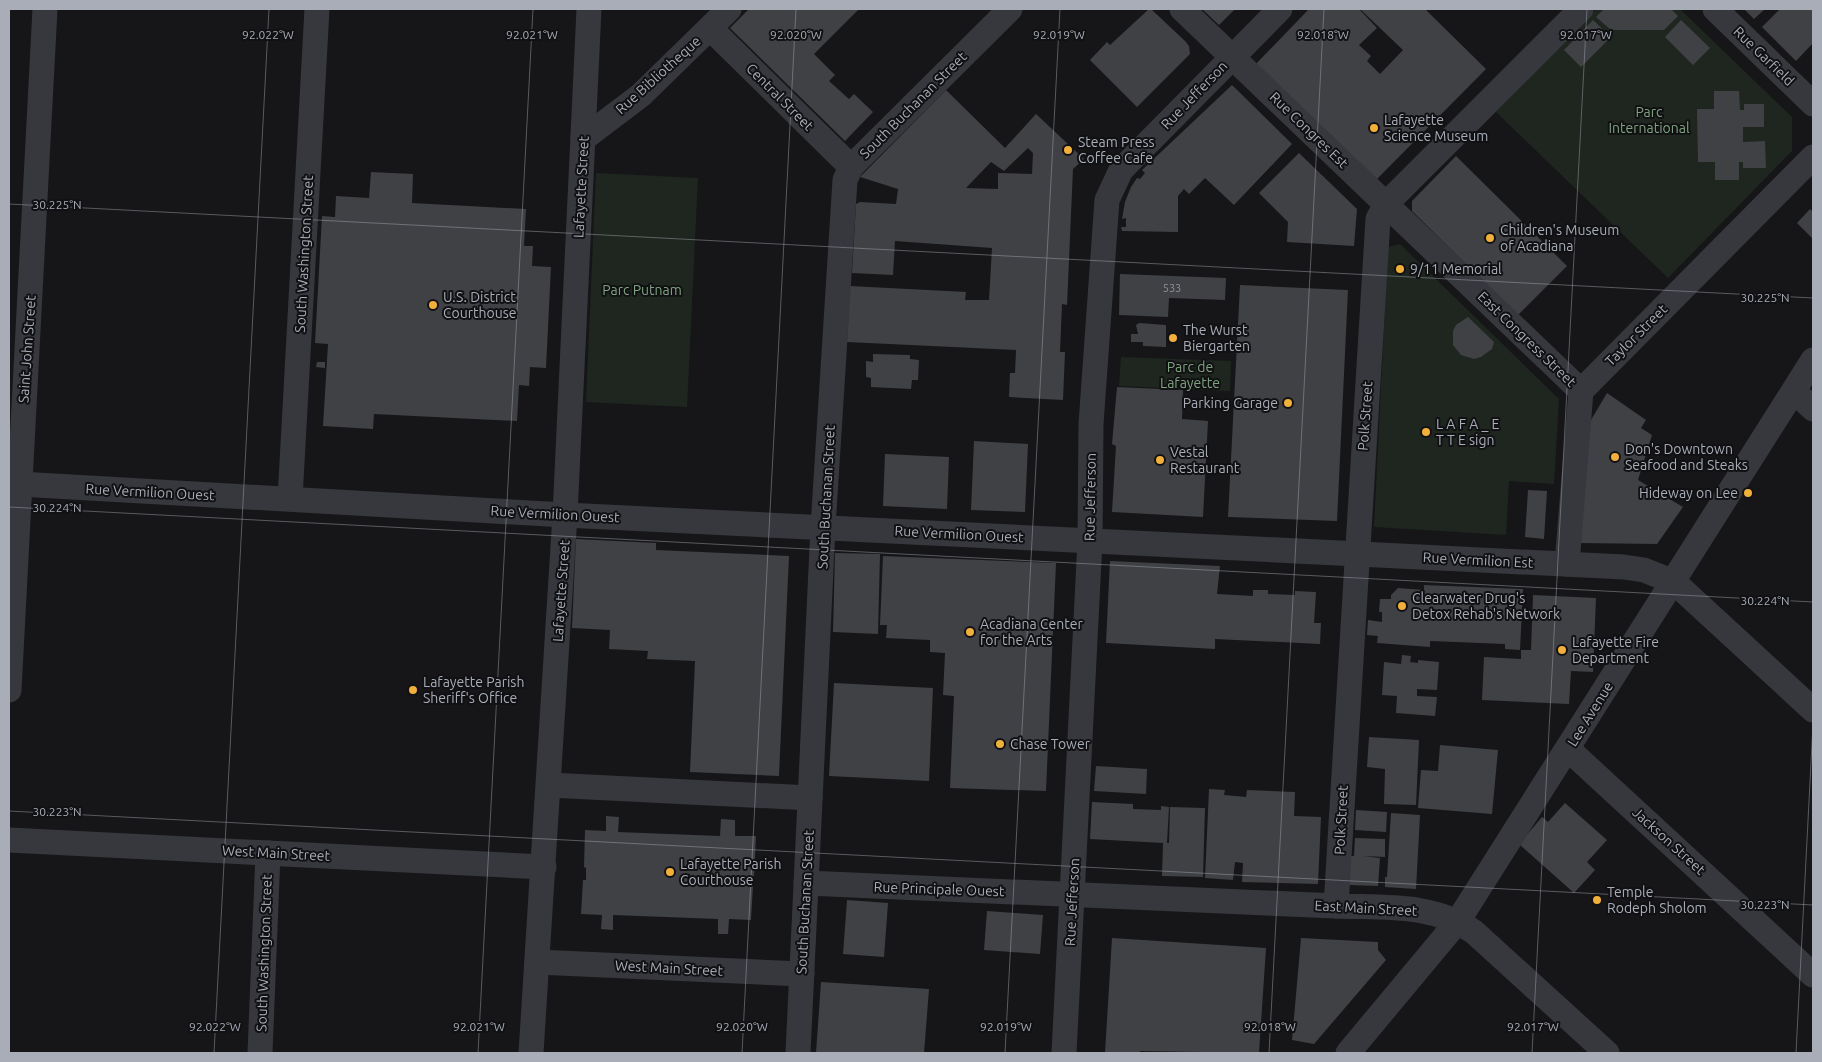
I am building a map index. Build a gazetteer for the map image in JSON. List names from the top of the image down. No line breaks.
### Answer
{"streets":{"street":["Rue Garfield","Rue Bibliotheque","Rue Jefferson","Central Street","South Buchanan Street","Rue Congres Est","Lafayette Street","South Washington Street","Taylor Street","East Congress Street","Saint John Street","Polk Street","Rue Vermilion Ouest","Rue Vermilion Est","Lee Avenue","Jackson Street","West Main Street","Rue Principale Ouest","East Main Street"]},"crossings":[["Rue Bibliotheque","Central Street"],["Rue Bibliotheque","Lafayette Street"],["Rue Jefferson","Rue Congres Est"],["Rue Jefferson","Rue Vermilion Ouest"],["Rue Jefferson","Rue Vermilion Est"],["Rue Jefferson","Rue Principale Ouest"],["Rue Jefferson","East Main Street"],["Central Street","South Buchanan Street"],["South Buchanan Street","Rue Vermilion Ouest"],["South Buchanan Street","West Main Street"],["South Buchanan Street","Rue Principale Ouest"],["Rue Congres Est","East Congress Street"],["Rue Congres Est","Polk Street"],["Lafayette Street","Rue Vermilion Ouest"],["Lafayette Street","West Main Street"],["South Washington Street","Rue Vermilion Ouest"],["South Washington Street","West Main Street"],["Taylor Street","East Congress Street"],["East Congress Street","Polk Street"],["Saint John Street","Rue Vermilion Ouest"],["Polk Street","Rue Vermilion Est"],["Polk Street","East Main Street"],["Rue Vermilion Ouest","Rue Vermilion Est"],["Rue Vermilion Est","Lee Avenue"],["Lee Avenue","Jackson Street"],["Lee Avenue","East Main Street"],["Rue Principale Ouest","East Main Street"]],"parks":["Parc International","Parc Putnam","Parc de Lafayette"],"places":["Lafayette Science Museum","Steam Press Coffee Cafe","Children's Museum of Acadiana","9/11 Memorial","U.S. District Courthouse","The Wurst Biergarten","Parking Garage","L A F A _ E T T E sign","Don's Downtown Seafood and Steaks","Vestal Restaurant","Hideway on Lee","Clearwater Drug's Detox Rehab's Network","Acadiana Center for the Arts","Lafayette Fire Department","Lafayette Parish Sheriff's Office","Chase Tower","Lafayette Parish Courthouse","Temple Rodeph Sholom"],"house_numbers":["533"],"coordinates":["92.017°W","92.022°W","92.021°W","92.020°W","92.019°W","92.018°W","30.225°N","30.224°N","30.223°N"]}
